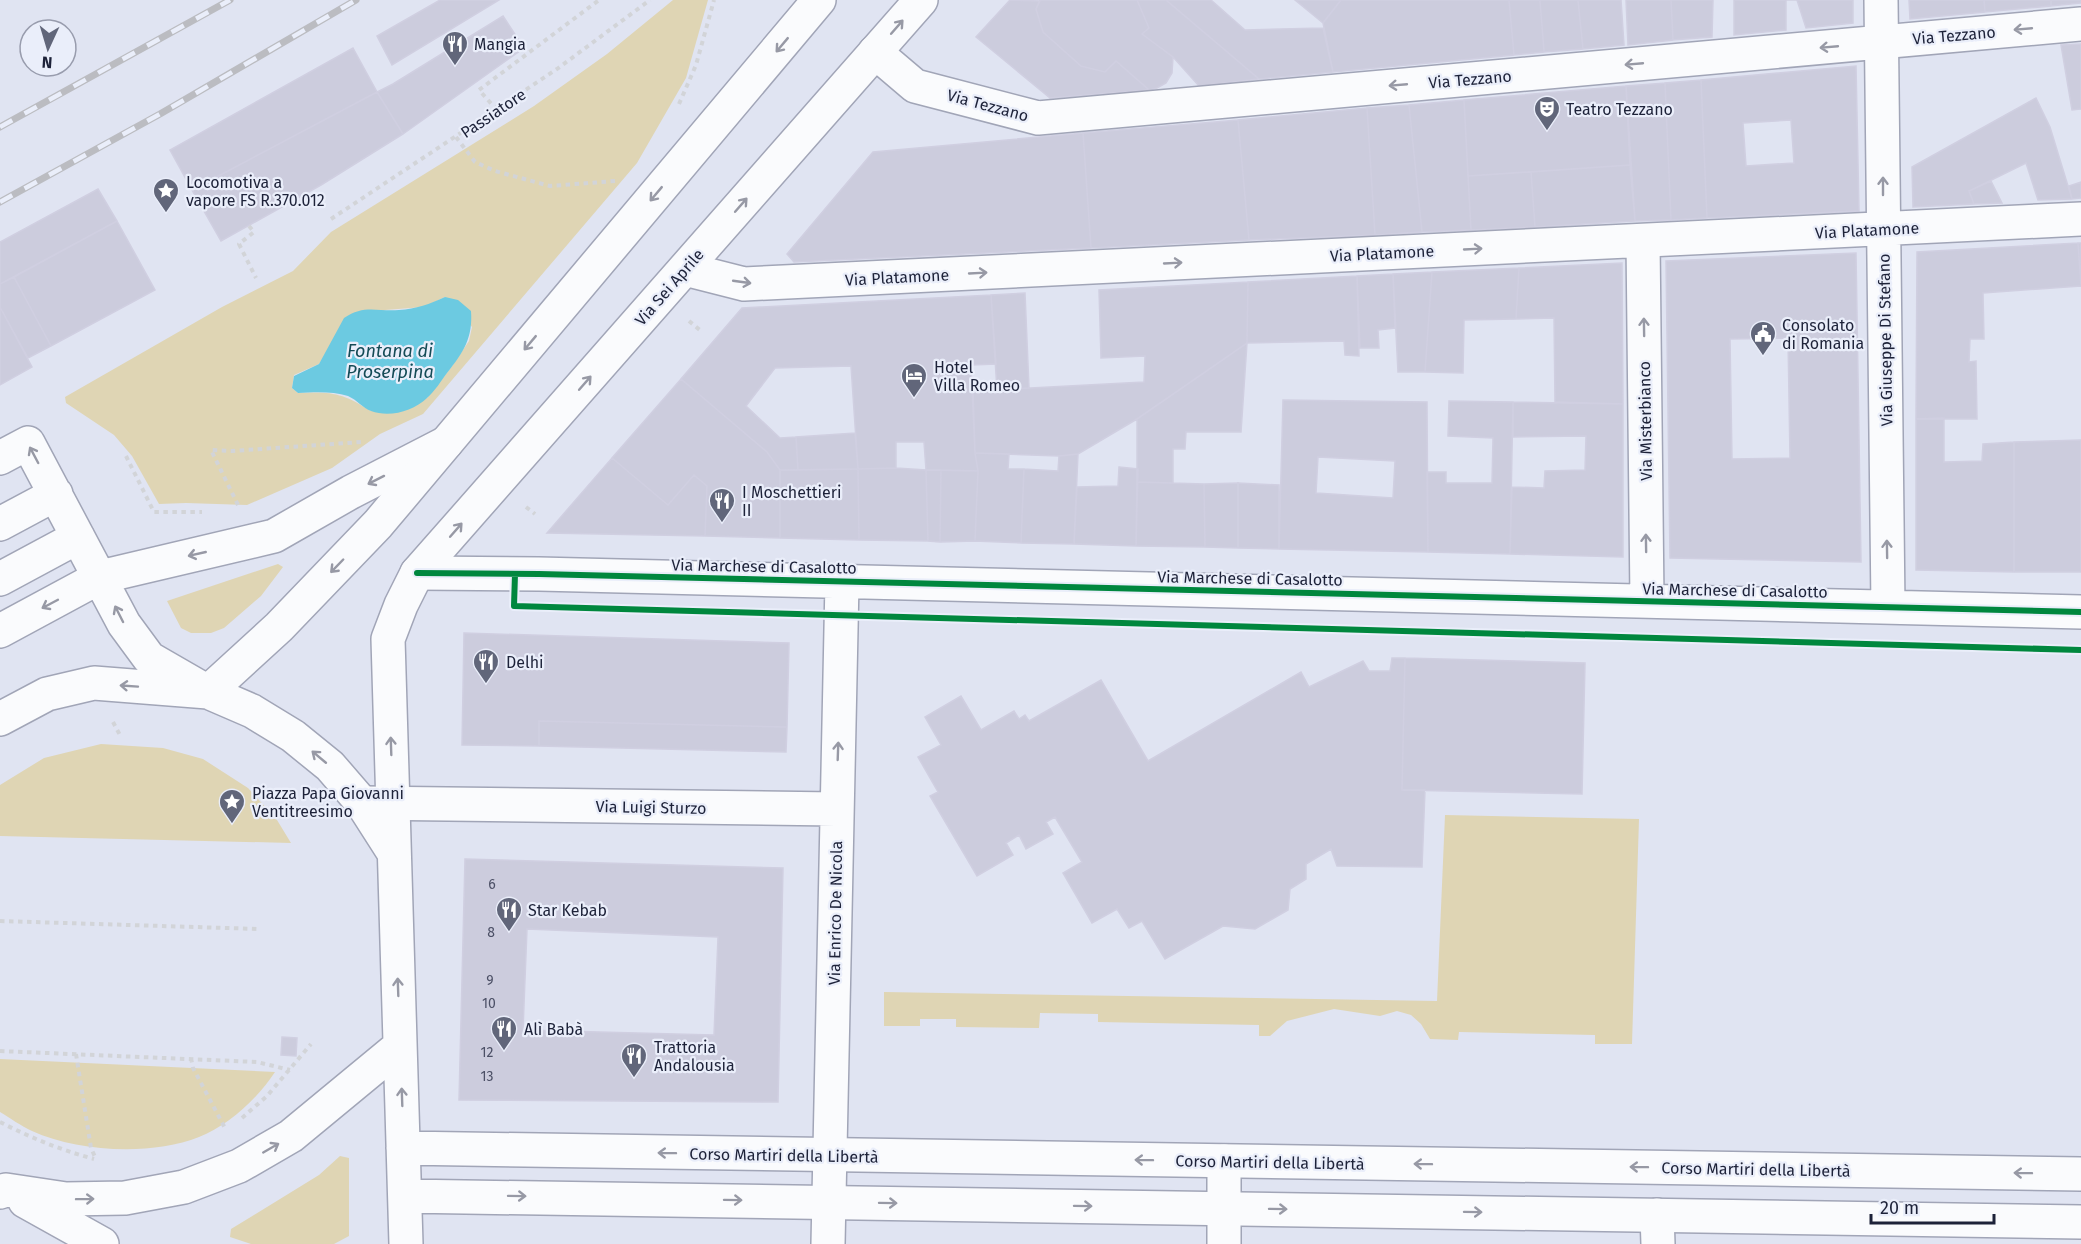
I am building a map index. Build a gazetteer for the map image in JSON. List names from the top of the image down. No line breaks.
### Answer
{"streets":{"street":["Via Tezzano","Via Platamone","Via Sei Aprile","Via Giuseppe Di Stefano","Via Misterbianco","Via Marchese di Casalotto","Via Luigi Sturzo","Via Enrico De Nicola","Corso Martiri della Libertà"],"path":["Passiatore"]},"crossings":[["Via Tezzano","Via Sei Aprile"],["Via Tezzano","Via Giuseppe Di Stefano"],["Via Platamone","Via Sei Aprile"],["Via Platamone","Via Giuseppe Di Stefano"],["Via Platamone","Via Misterbianco"],["Via Sei Aprile","Via Marchese di Casalotto"],["Via Sei Aprile","Via Luigi Sturzo"],["Via Sei Aprile","Corso Martiri della Libertà"],["Via Giuseppe Di Stefano","Via Marchese di Casalotto"],["Via Misterbianco","Via Marchese di Casalotto"],["Via Marchese di Casalotto","Via Enrico De Nicola"],["Via Luigi Sturzo","Via Enrico De Nicola"],["Via Enrico De Nicola","Corso Martiri della Libertà"]],"one_way":["Via Tezzano","Via Platamone","Via Giuseppe Di Stefano","Via Misterbianco"],"water":["Fontana di Proserpina"],"places":{"restaurant":["Mangia","I Moschettieri II","Delhi","Star Kebab","Alì Babà","Trattoria Andalousia"],"theatre":["Teatro Tezzano"],"place":["Locomotiva a vapore FS R.370.012","Piazza Papa Giovanni Ventitreesimo"],"public building":["Consolato di Romania"],"hotel":["Hotel Villa Romeo"]},"house_numbers":["6","8","9","10","12","13"],"scale_bar":"20 m","north":"bottom"}
